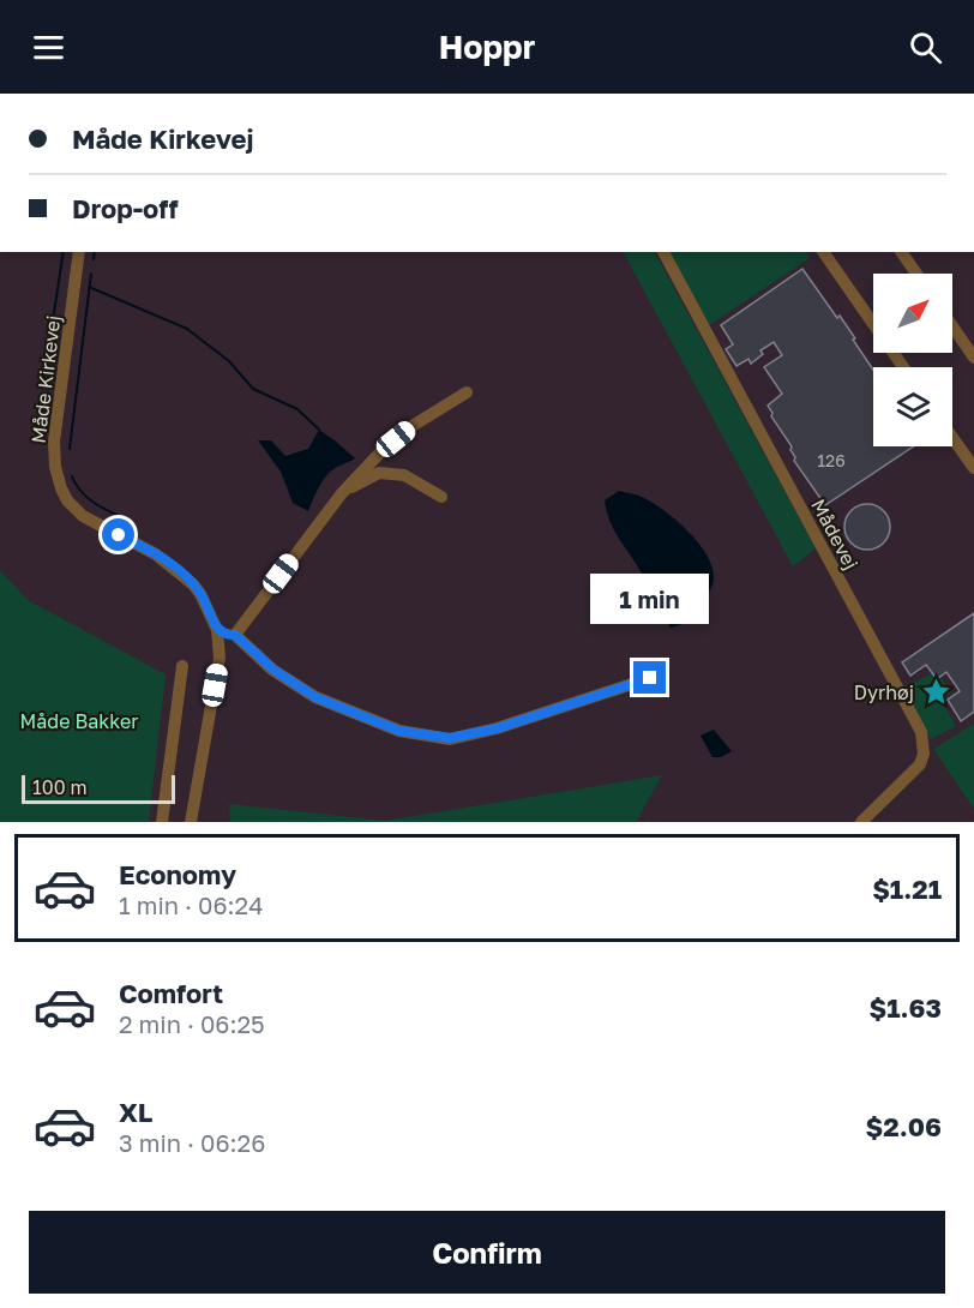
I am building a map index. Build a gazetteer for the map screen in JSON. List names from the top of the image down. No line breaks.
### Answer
{"streets":{"street":["Måde Kirkevej","Mådevej"]},"parks":["Måde Bakker"],"places":{"place":["Dyrhøj"]},"house_numbers":["126"],"scale_bar":"100 m","north":"top right","page":{"header":"Hoppr","banner":["Måde Kirkevej","Drop-off"],"bubble":"1 min","scale":"100 m","list":[{"name":"Economy","note":"1 min · 06:24","value":"$1.21"},{"name":"Comfort","note":"2 min · 06:25","value":"$1.63"},{"name":"XL","note":"3 min · 06:26","value":"$2.06"}],"buttons":"Confirm"}}
